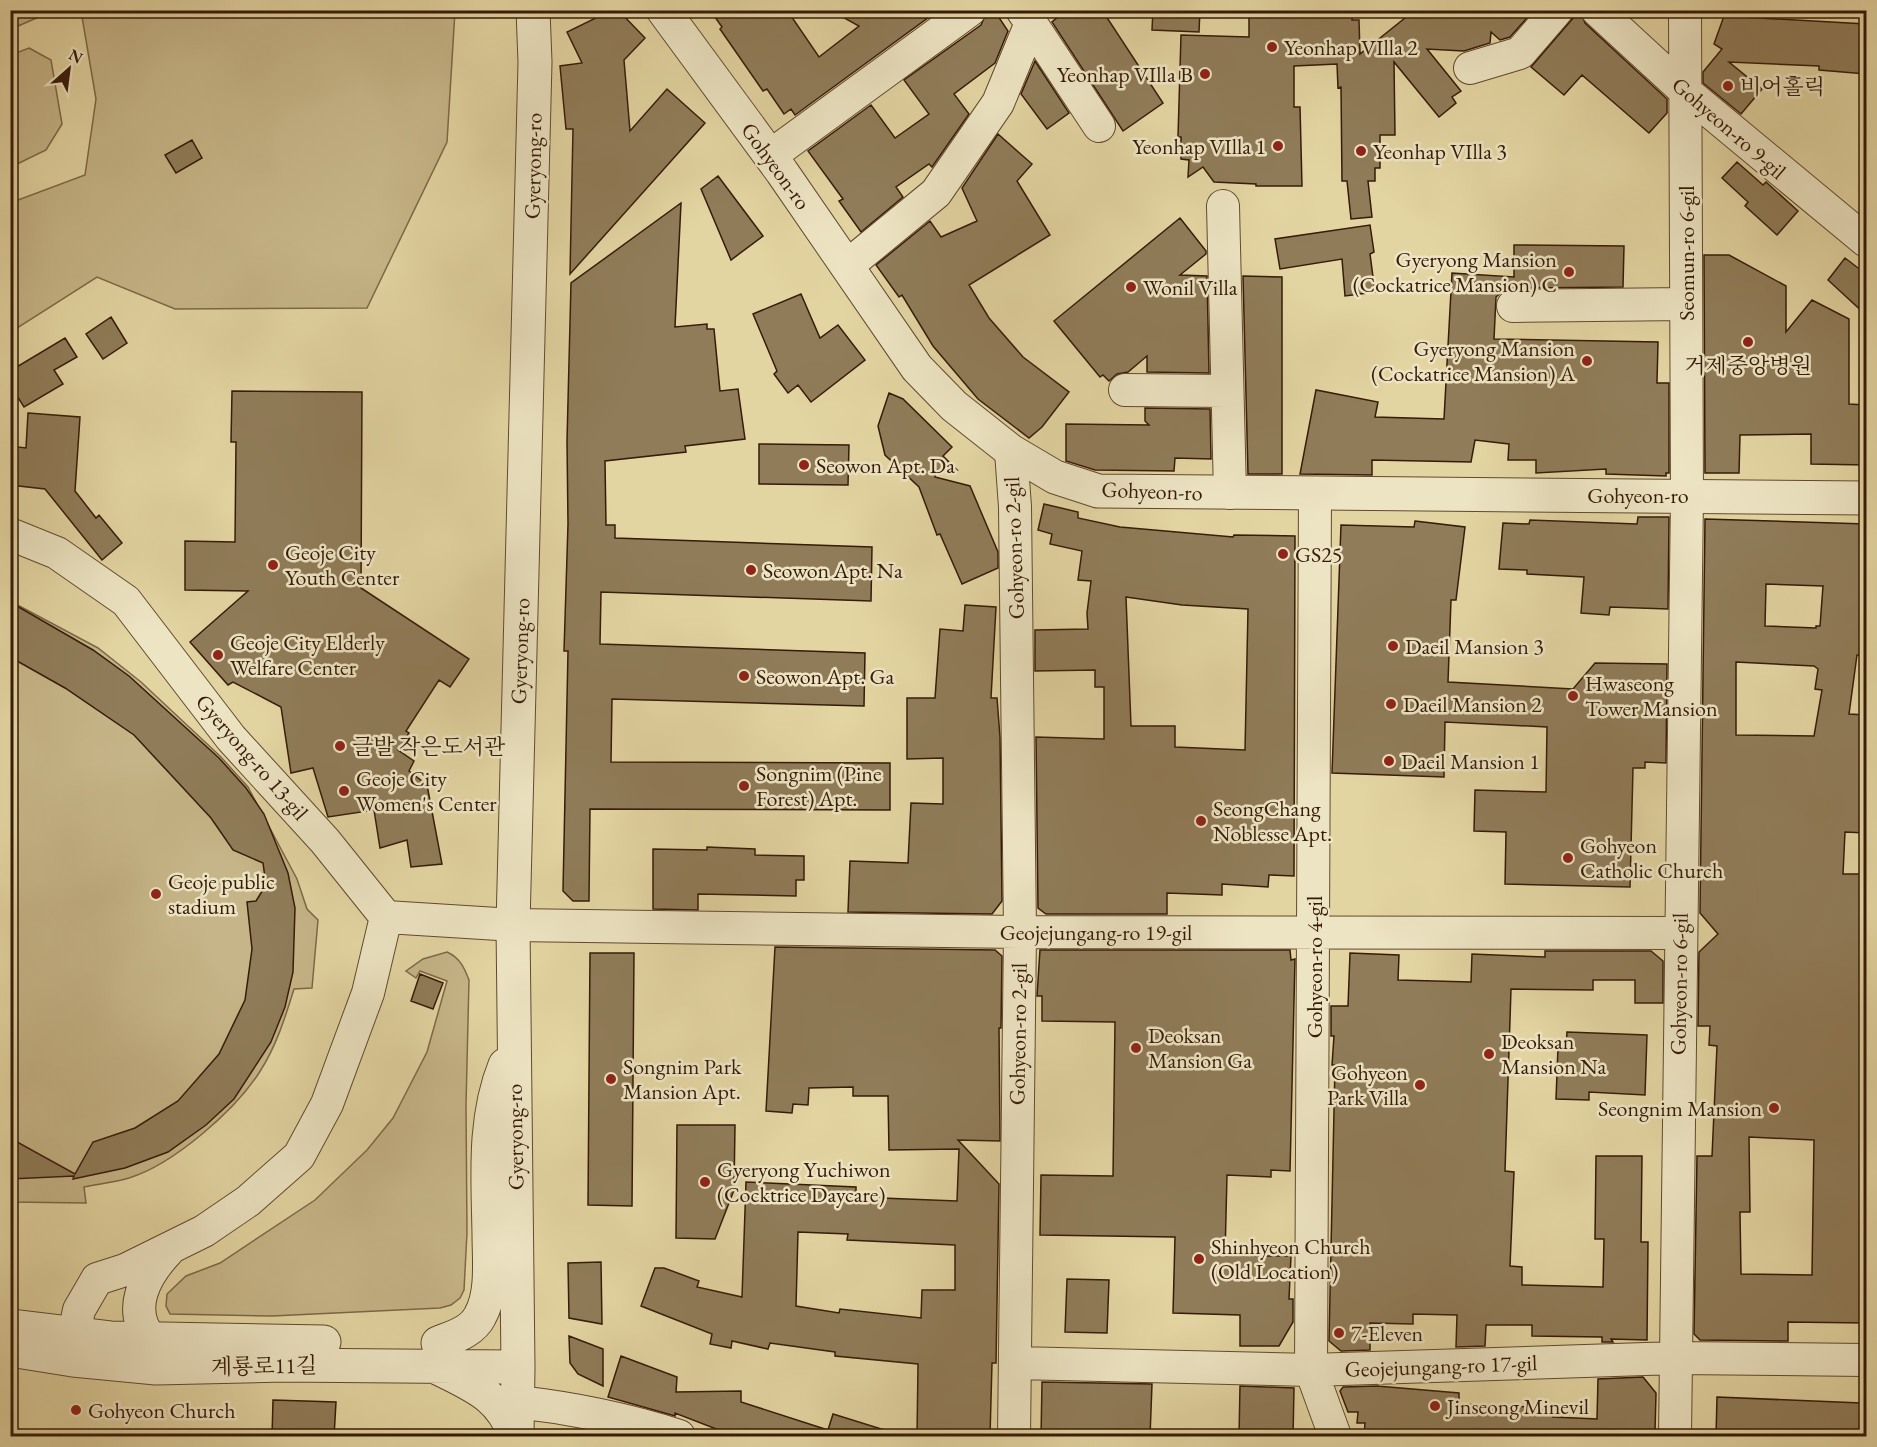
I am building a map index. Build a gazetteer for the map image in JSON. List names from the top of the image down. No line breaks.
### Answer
{"streets":{"street":["Gohyeon-ro 9-gil","Gyeryong-ro","Gohyeon-ro","Seomun-ro 6-gil","Gohyeon-ro 2-gil","Gyeryong-ro 13-gil","Geojejungang-ro 19-gil","Gohyeon-ro 4-gil","Gohyeon-ro 6-gil","계룡로11길","Geojejungang-ro 17-gil"]},"crossings":[["Gohyeon-ro 9-gil","Seomun-ro 6-gil"],["Gyeryong-ro","Geojejungang-ro 19-gil"],["Gyeryong-ro","계룡로11길"],["Gohyeon-ro","Seomun-ro 6-gil"],["Gohyeon-ro","Gohyeon-ro 2-gil"],["Gohyeon-ro","Gohyeon-ro 4-gil"],["Gohyeon-ro","Gohyeon-ro 6-gil"],["Seomun-ro 6-gil","Gohyeon-ro 6-gil"],["Gohyeon-ro 2-gil","Geojejungang-ro 19-gil"],["Gohyeon-ro 2-gil","Geojejungang-ro 17-gil"],["Geojejungang-ro 19-gil","Gohyeon-ro 4-gil"],["Geojejungang-ro 19-gil","Gohyeon-ro 6-gil"],["Gohyeon-ro 4-gil","Geojejungang-ro 17-gil"],["Gohyeon-ro 6-gil","Geojejungang-ro 17-gil"]],"places":["Yeonhap VIlla 2","Yeonhap VIlla B","비어홀릭","Yeonhap VIlla 1","Yeonhap VIlla 3","Gyeryong Mansion (Cockatrice Mansion) C","Wonil Villa","거제중앙병원","Gyeryong Mansion (Cockatrice Mansion) A","Seowon Apt. Da","GS25","Geoje City Youth Center","Seowon Apt. Na","Daeil Mansion 3","Geoje City Elderly Welfare Center","Seowon Apt. Ga","Hwaseong Tower Mansion","Daeil Mansion 2","글발 작은도서관","Daeil Mansion 1","Songnim (Pine Forest) Apt.","Geoje City Women's Center","SeongChang Noblesse Apt.","Gohyeon Catholic Church","Geoje public stadium","Deoksan Mansion Ga","Deoksan Mansion Na","Songnim Park Mansion Apt.","Gohyeon Park Villa","Seongnim Mansion","Gyeryong Yuchiwon (Cocktrice Daycare)","Shinhyeon Church (Old Location)","7-Eleven","Jinseong Minevil","Gohyeon Church"],"north":"top right"}
